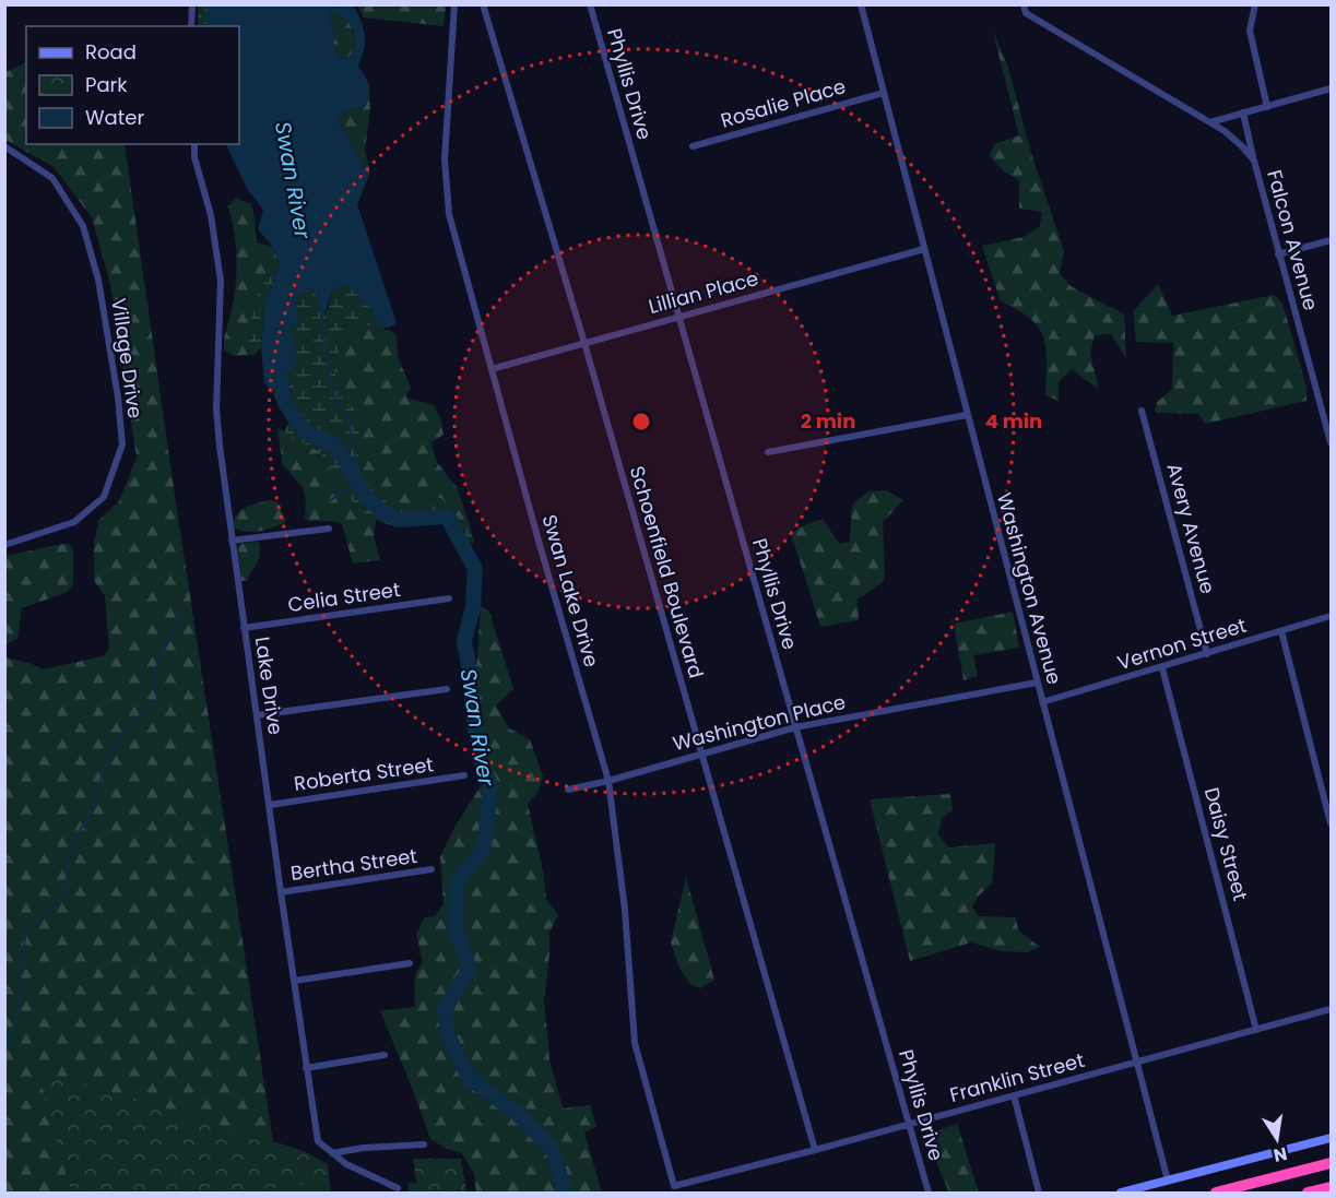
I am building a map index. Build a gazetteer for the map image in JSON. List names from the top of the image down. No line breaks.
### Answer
{"streets":{"street":["Phyllis Drive","Rosalie Place","Falcon Avenue","Lillian Place","Village Drive","Avery Avenue","Schoenfield Boulevard","Washington Avenue","Swan Lake Drive","Celia Street","Vernon Street","Lake Drive","Washington Place","Roberta Street","Daisy Street","Bertha Street","Franklin Street"]},"crossings":[["Phyllis Drive","Lillian Place"],["Phyllis Drive","Washington Place"],["Phyllis Drive","Franklin Street"],["Rosalie Place","Washington Avenue"],["Lillian Place","Schoenfield Boulevard"],["Lillian Place","Washington Avenue"],["Lillian Place","Swan Lake Drive"],["Avery Avenue","Vernon Street"],["Schoenfield Boulevard","Washington Place"],["Schoenfield Boulevard","Franklin Street"],["Washington Avenue","Vernon Street"],["Washington Avenue","Washington Place"],["Washington Avenue","Franklin Street"],["Swan Lake Drive","Washington Place"],["Swan Lake Drive","Franklin Street"],["Celia Street","Lake Drive"],["Vernon Street","Daisy Street"],["Lake Drive","Roberta Street"],["Lake Drive","Bertha Street"],["Daisy Street","Franklin Street"]],"water":["Swan River"],"legend":["Road","Park","Water"],"north":"bottom","rings":["2 min","4 min"]}
